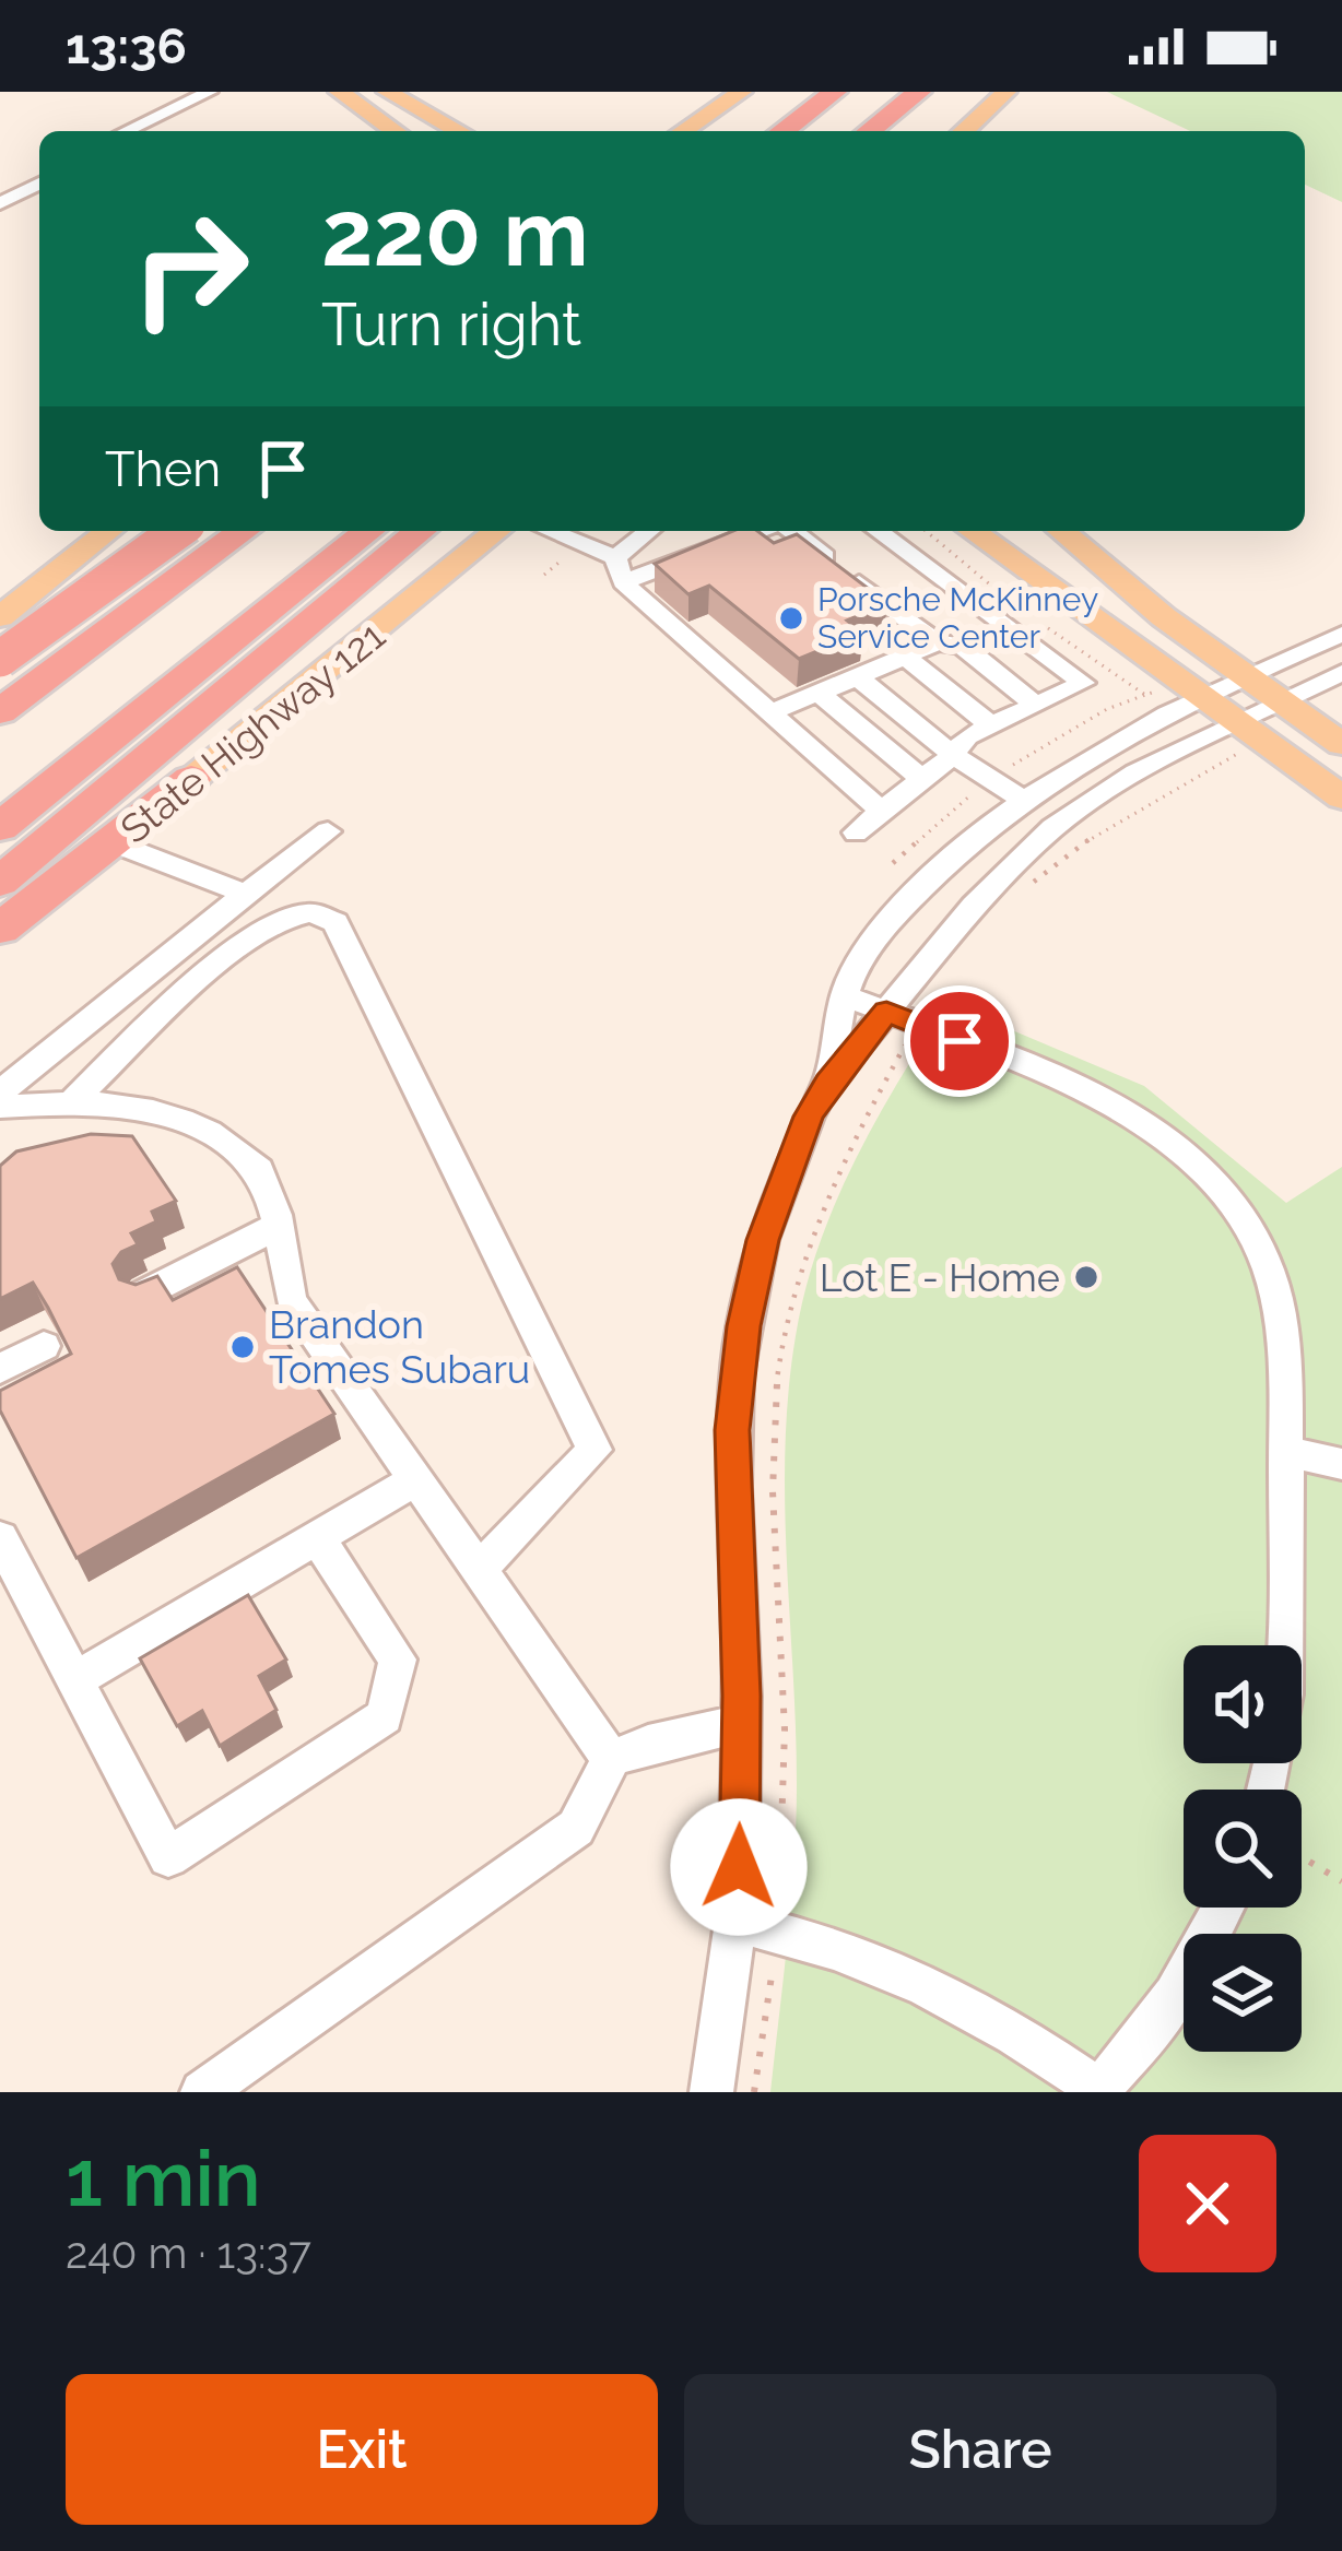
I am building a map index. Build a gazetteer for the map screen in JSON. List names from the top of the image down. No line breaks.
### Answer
{"streets":{"main road":["State Highway 121"]},"places":["Porsche McKinney Service Center","Lot E - Home","Brandon Tomes Subaru"],"page":{"status":"13:36","turn":["220 m","Turn right"],"then":"Then","heading":["1 min","240 m · 13:37"],"buttons":["Exit","Share"]}}
